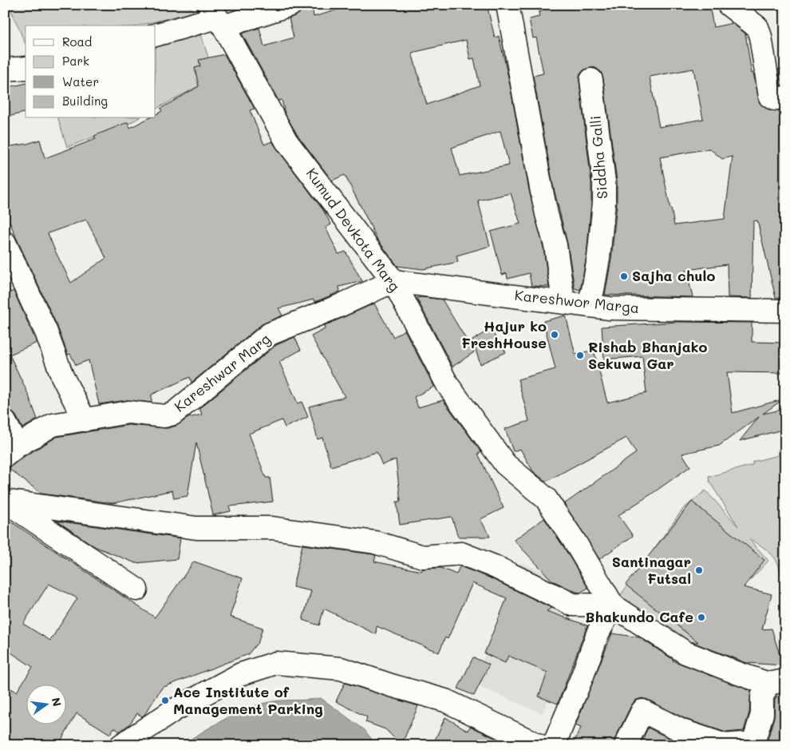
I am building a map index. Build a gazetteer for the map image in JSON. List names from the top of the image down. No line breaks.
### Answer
{"streets":{"street":["Siddha Galli","Kumud Devkota Marg","Kareshwor Marga","Kareshwar Marg"]},"crossings":[["Siddha Galli","Kareshwor Marga"],["Kumud Devkota Marg","Kareshwor Marga"],["Kumud Devkota Marg","Kareshwar Marg"],["Kareshwor Marga","Kareshwar Marg"]],"places":["Sajha chulo","Hajur ko FreshHouse","Rishab Bhanjako Sekuwa Gar","Santinagar Futsal","Bhakundo Cafe","Ace Institute of Management Parking"],"legend":["Road","Park","Water","Building"],"north":"right"}
